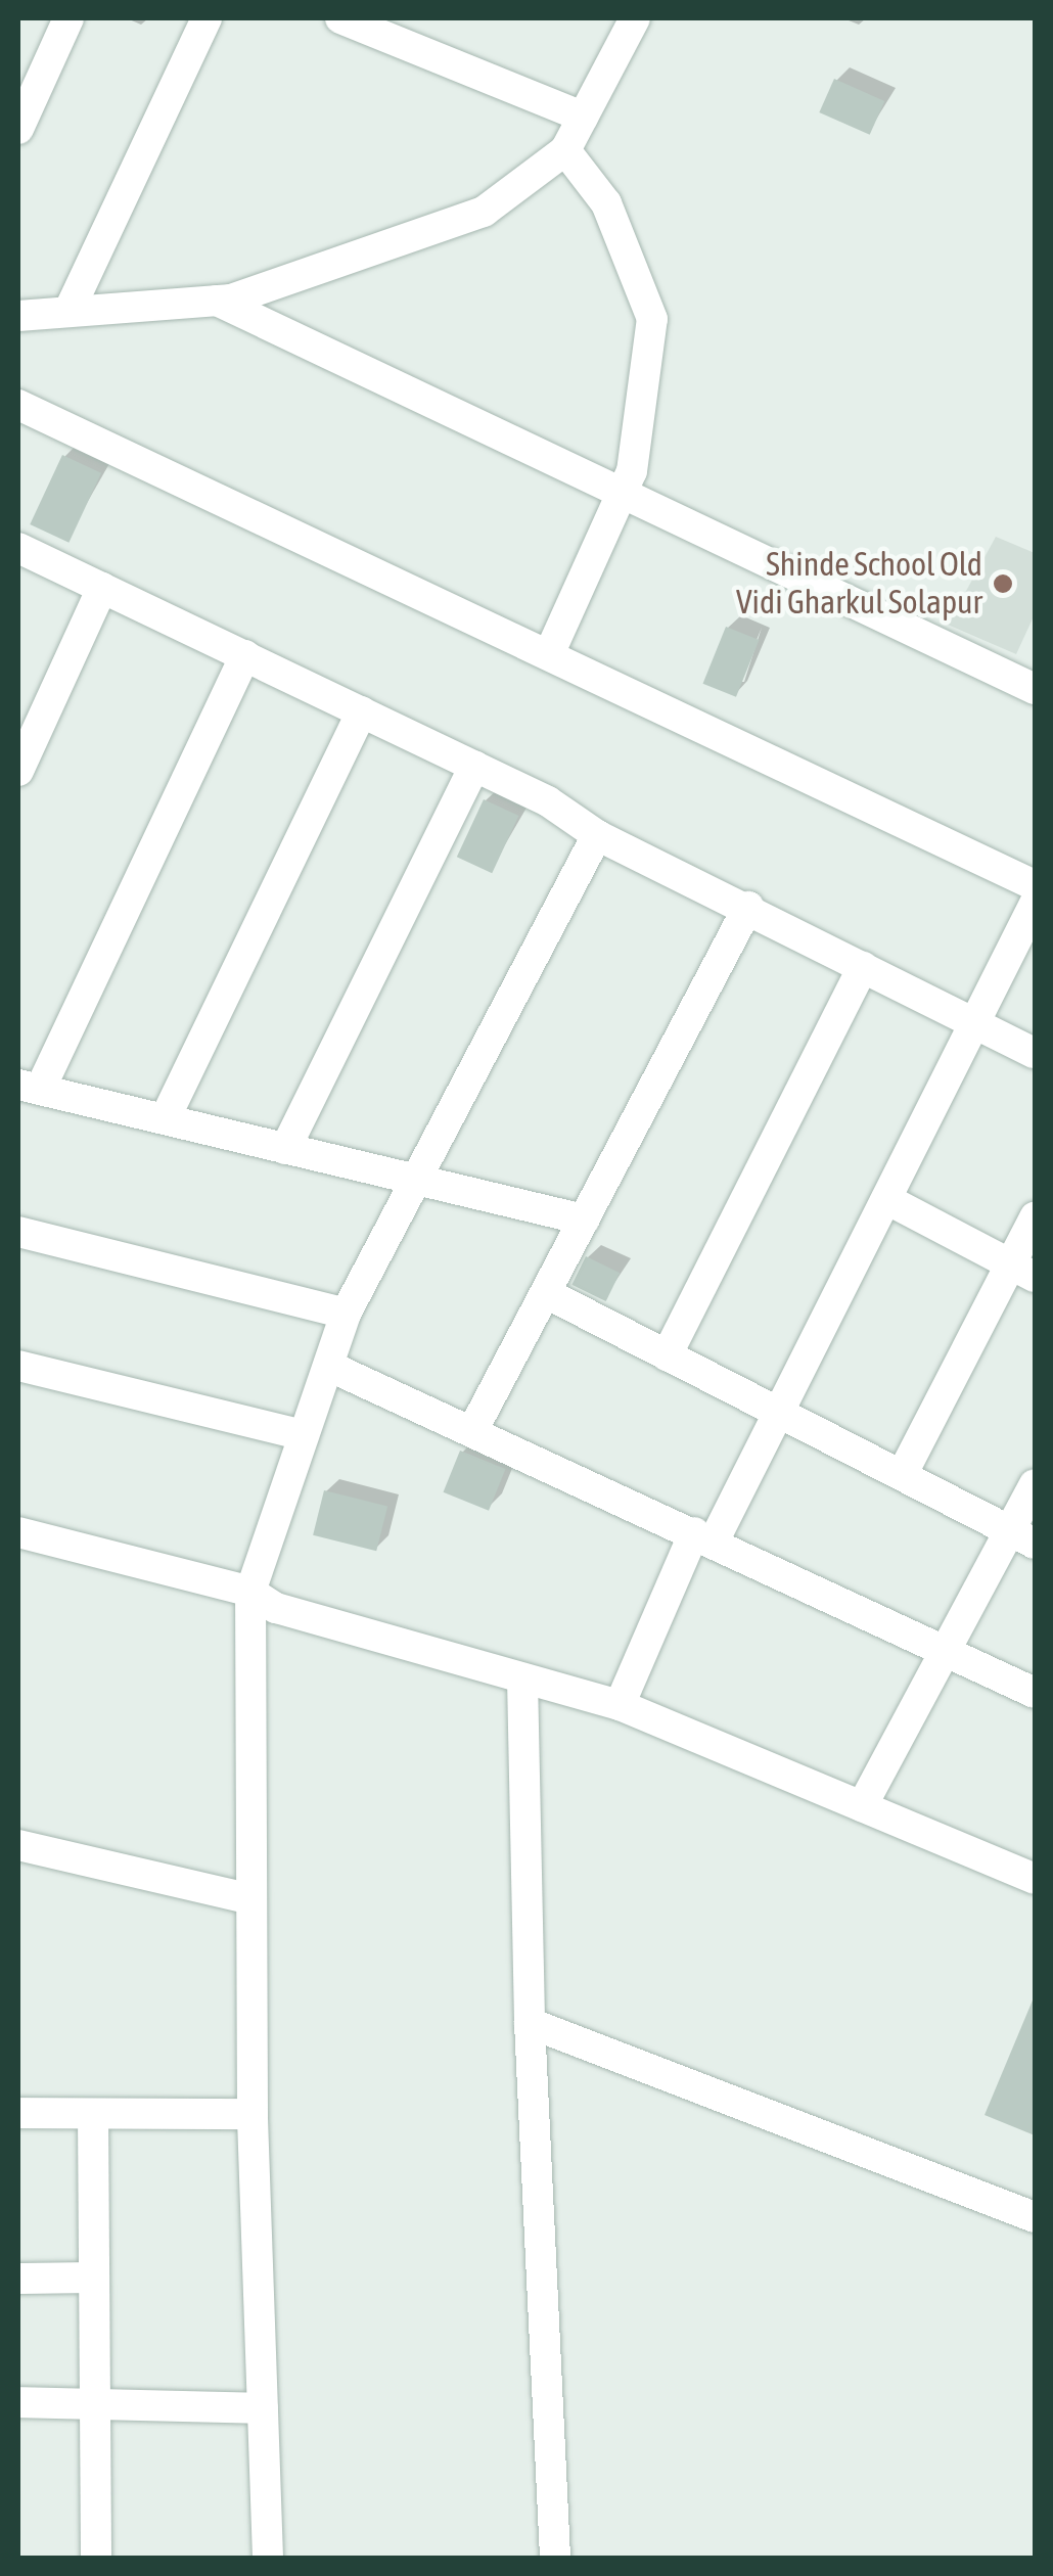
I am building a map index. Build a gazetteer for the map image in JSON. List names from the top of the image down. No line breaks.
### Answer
{"places":["Shinde School Old Vidi Gharkul Solapur"]}
